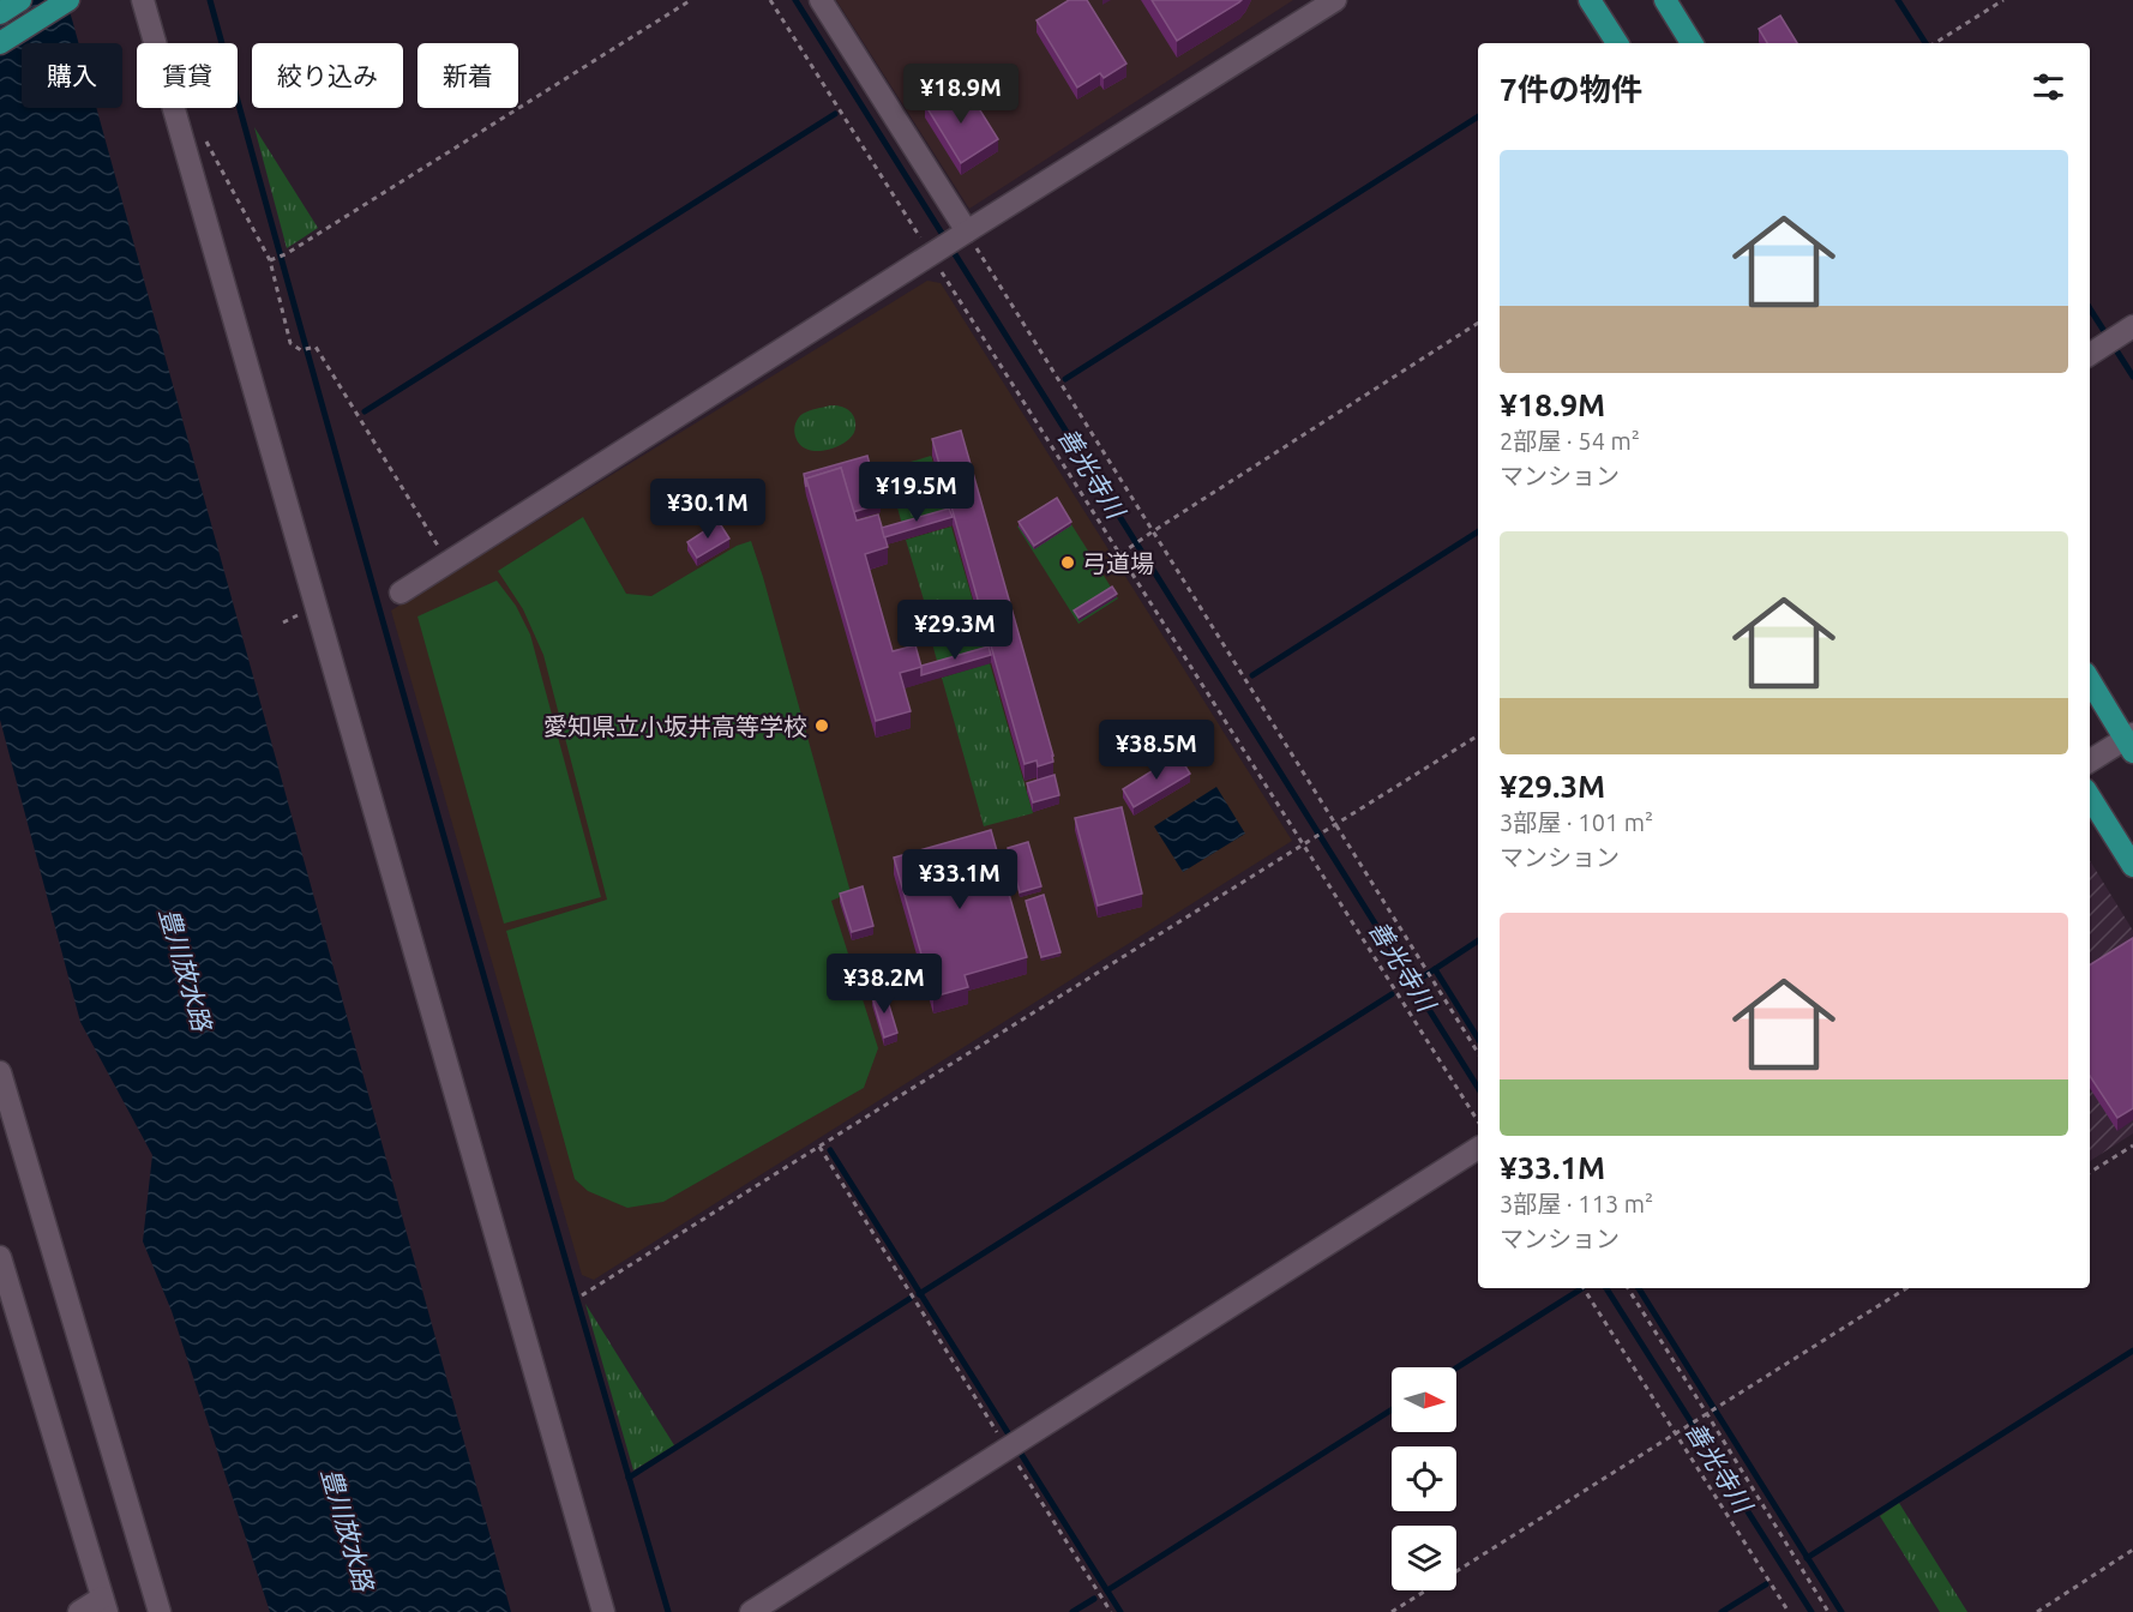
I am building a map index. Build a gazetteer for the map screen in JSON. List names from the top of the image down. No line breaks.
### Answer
{"water":["善光寺川","豊川放水路"],"places":["弓道場","愛知県立小坂井高等学校"],"north":"right","page":{"chip":["購入","賃貸","絞り込み","新着"],"heading":"7件の物件","price":["¥18.9M","¥19.5M","¥30.1M","¥29.3M","¥38.5M","¥33.1M","¥38.2M"],"list":[{"name":"¥18.9M","note":"2部屋 · 54 m² · マンション"},{"name":"¥29.3M","note":"3部屋 · 101 m² · マンション"},{"name":"¥33.1M","note":"3部屋 · 113 m² · マンション"}]}}
